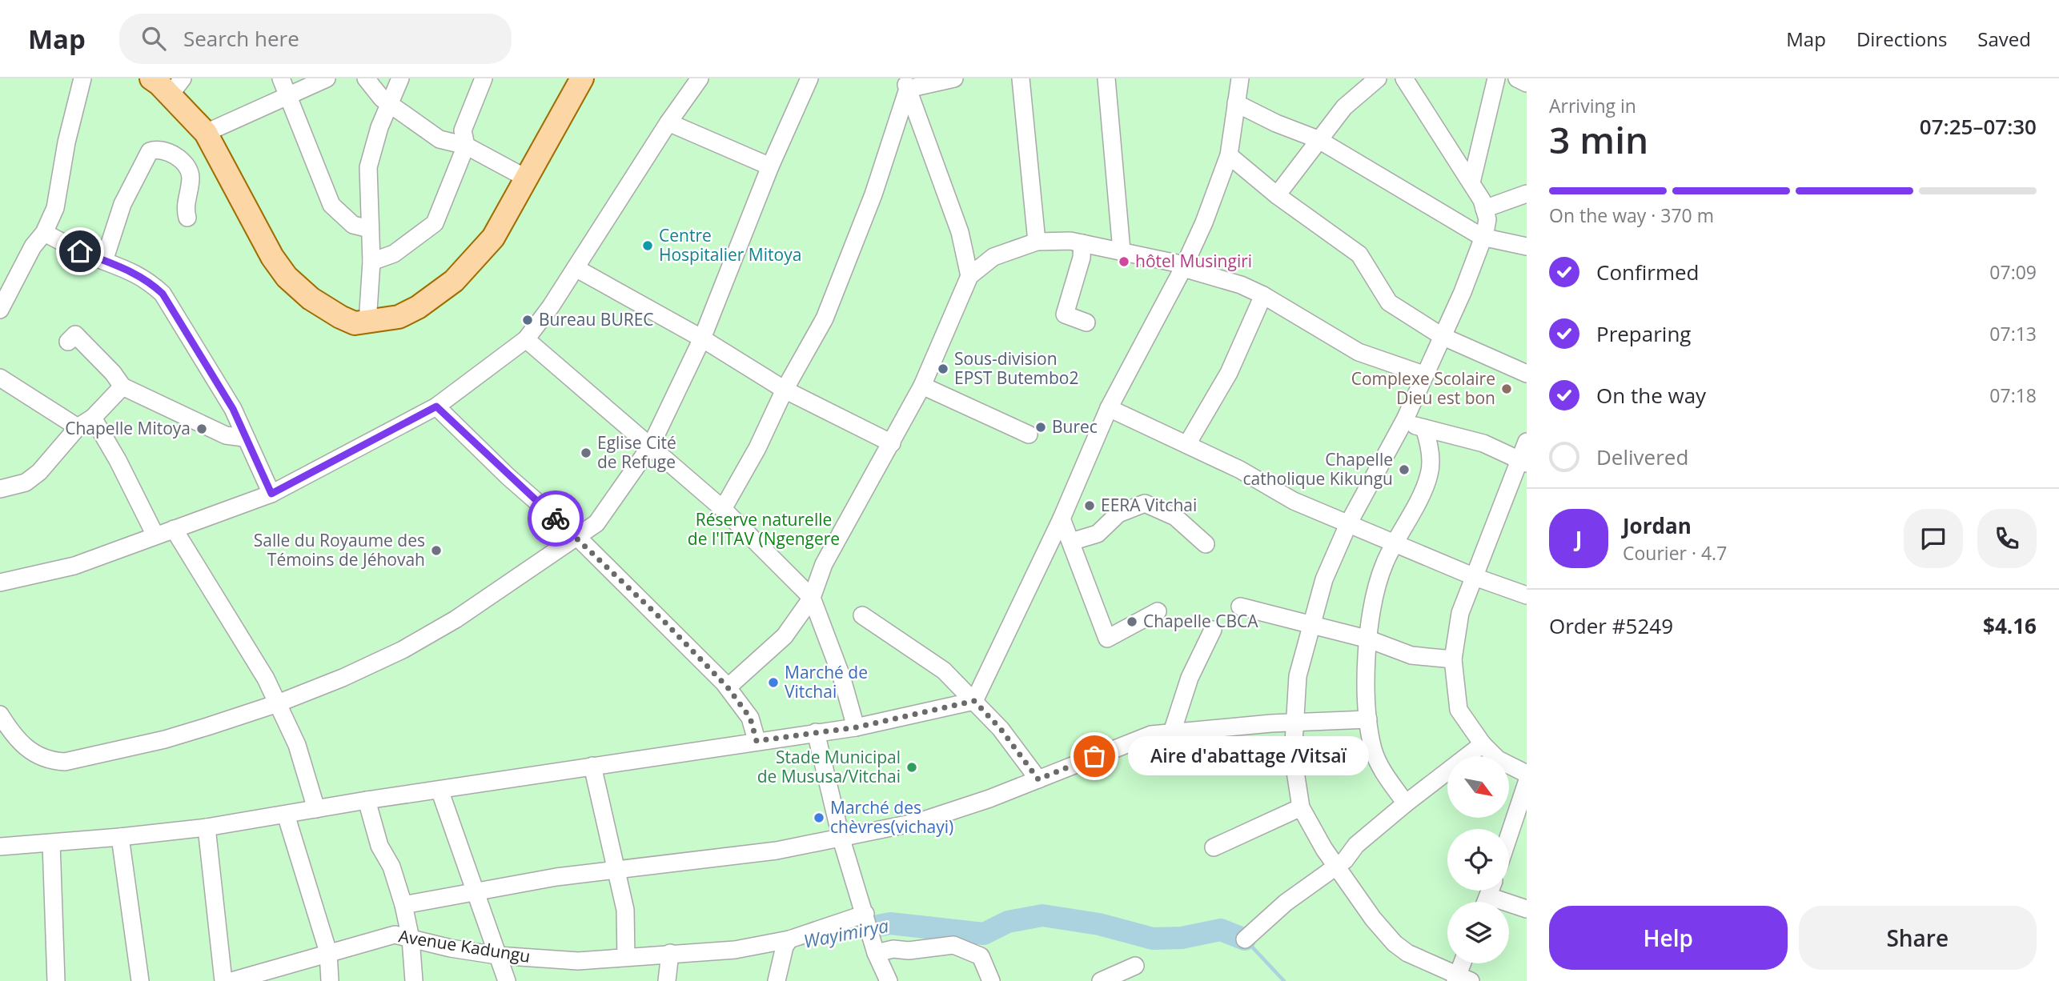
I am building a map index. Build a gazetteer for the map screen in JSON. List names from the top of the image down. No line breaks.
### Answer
{"streets":{"street":["Avenue Kadungu"]},"water":["Wayimirya"],"parks":["Réserve naturelle de l'ITAV (Ngengere"],"places":["Centre Hospitalier Mitoya","hôtel Musingiri","Bureau BUREC","Sous-division EPST Butembo2","Complexe Scolaire Dieu est bon","Burec","Chapelle Mitoya","Eglise Cité de Refuge","Chapelle catholique Kikungu","EERA Vitchai","Salle du Royaume des Témoins de Jéhovah","Chapelle CBCA","Marché de Vitchai","Aire d'abattage /Vitsaï","Stade Municipal de Mususa/Vitchai","Marché des chèvres(vichayi)"],"north":"bottom right","page":{"header":"Map","search":"Search here","nav":["Map","Directions","Saved"],"heading":["3 min","Arriving in","07:25–07:30"],"panel":["Jordan","Courier · 4.7","Order #5249","$4.16"],"bar":"On the way · 370 m","list":[["Confirmed","07:09"],["Preparing","07:13"],["On the way","07:18"],"Delivered"],"round":"J","bubble":"Aire d'abattage /Vitsaï","buttons":["Help","Share"]}}
